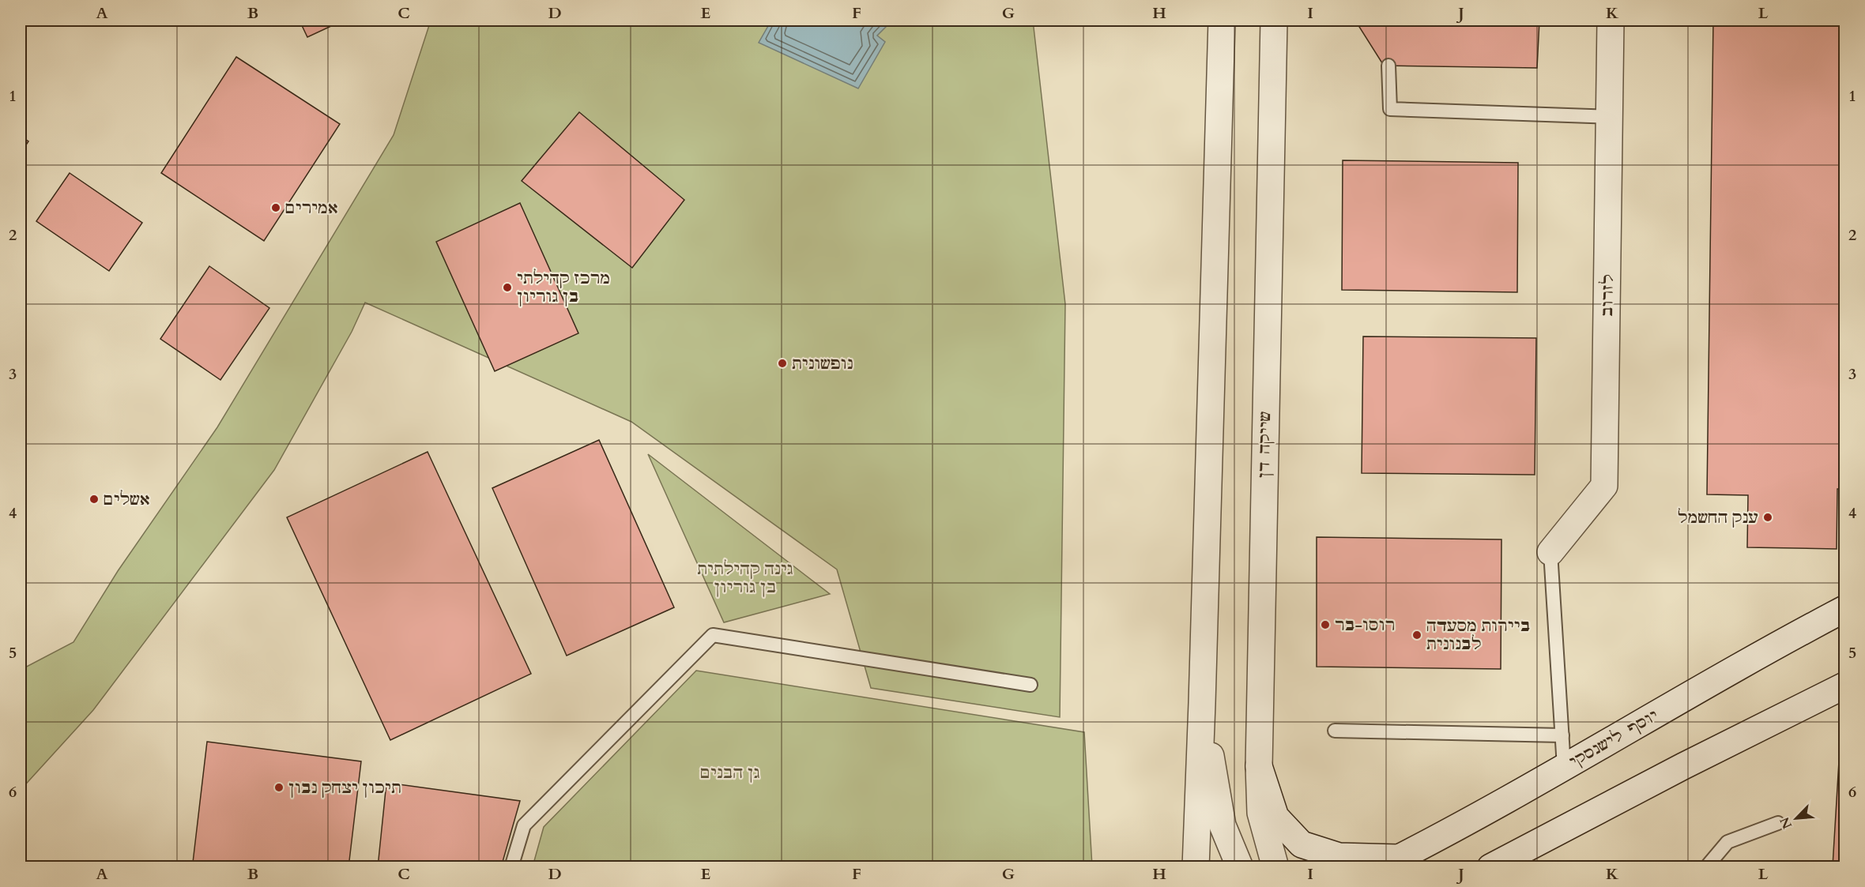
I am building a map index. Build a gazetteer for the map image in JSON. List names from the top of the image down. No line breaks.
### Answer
{"streets":{"street":["לזרוב","שייקה דן","יוסף לישנסקי"]},"parks":["גינה קהילתית בן גוריון","גן הבנים"],"places":["אמירים","מרכז קהילתי בן גוריון","נופשונית","אשלים","ענק החשמל","רוסו-בר","ביירות מסעדה לבנונית","תיכון יצחק נבון"],"north":"bottom left","grid":{"columns":["A","B","C","D","E","F","G","H","I","J","K","L"],"rows":["1","2","3","4","5","6"]}}
